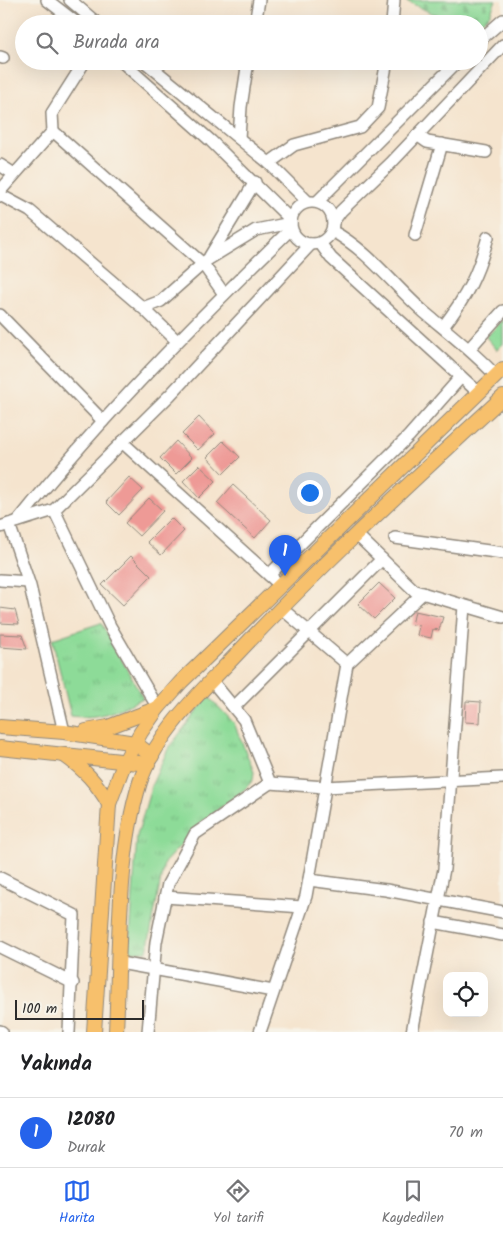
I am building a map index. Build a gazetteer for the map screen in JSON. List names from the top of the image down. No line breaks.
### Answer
{"scale_bar":"100 m","page":{"search":"Burada ara","pins":"1","scale":"100 m","heading":"Yakında","list":[{"mark":"1","name":"12080","note":"Durak","value":"70 m"}],"nav":["Harita","Yol tarifi","Kaydedilen"]}}
